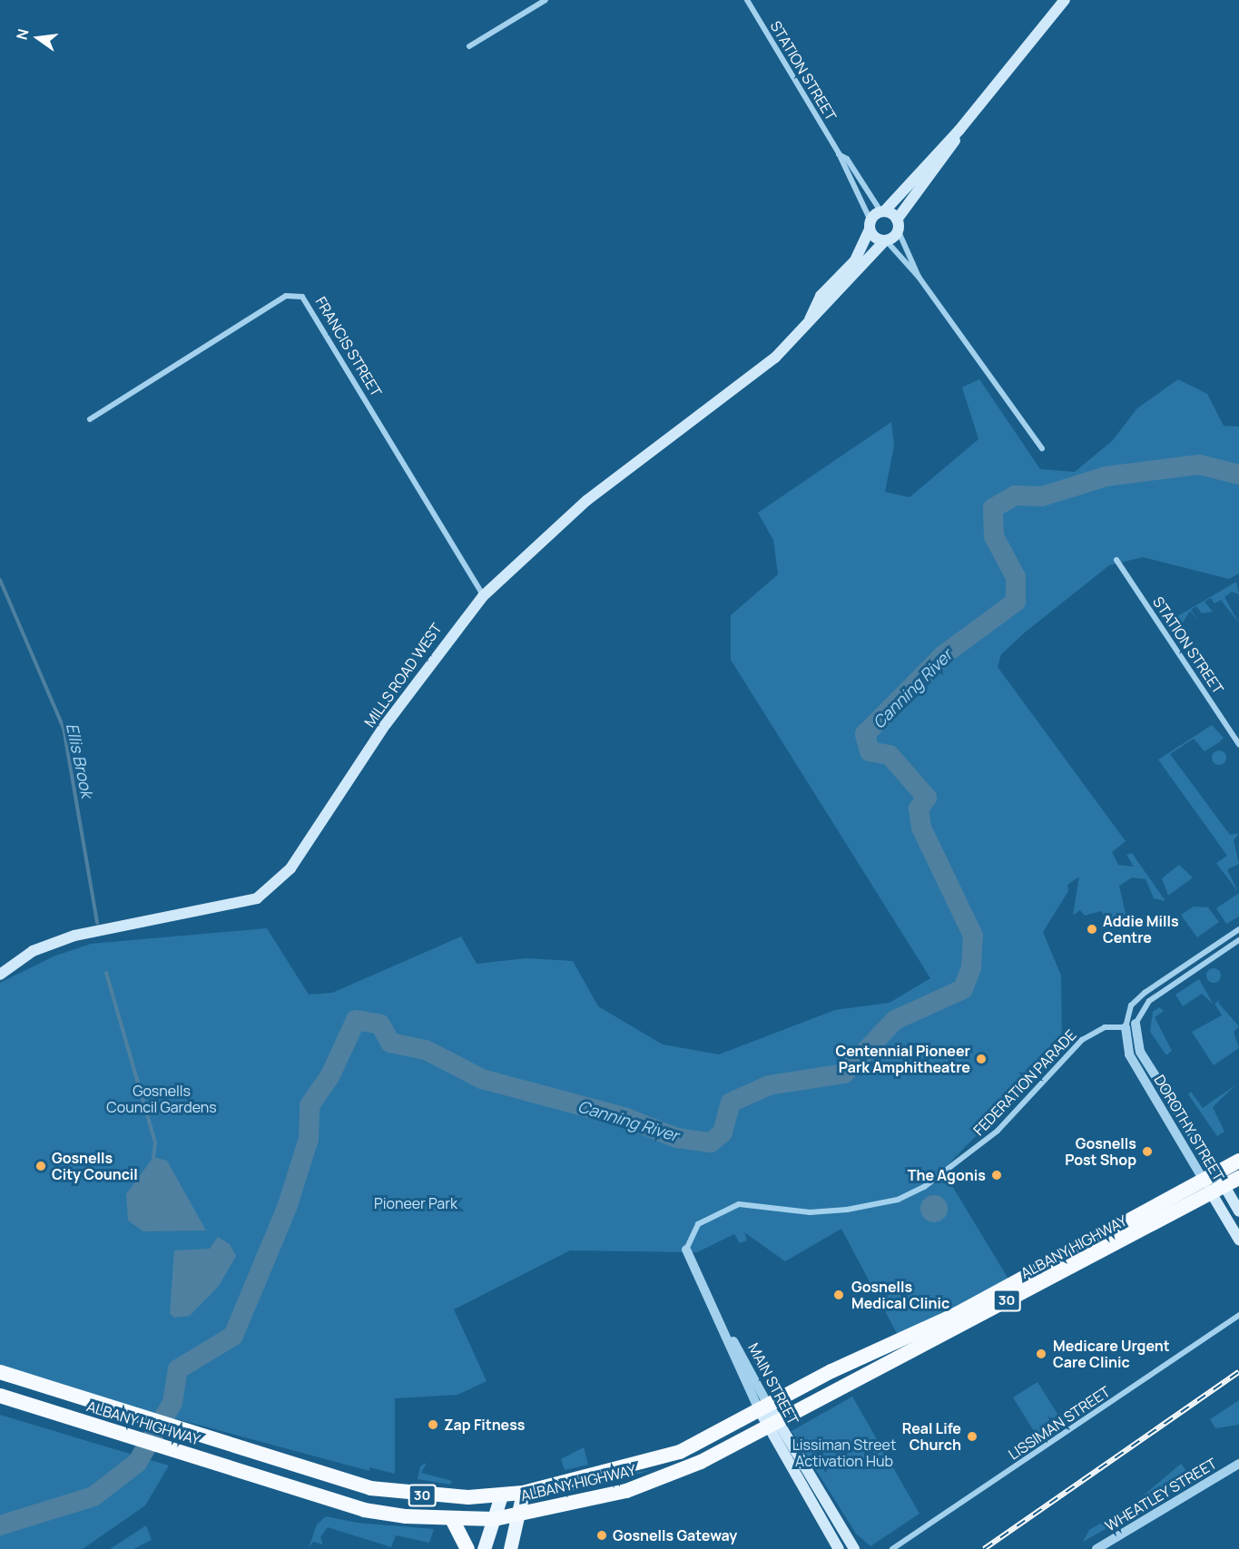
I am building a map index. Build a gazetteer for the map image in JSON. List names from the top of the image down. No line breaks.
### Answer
{"streets":{"highway":["ALBANY HIGHWAY","30"],"main road":["MILLS ROAD WEST","DOROTHY STREET","MAIN STREET"],"street":["STATION STREET","FRANCIS STREET","FEDERATION PARADE","LISSIMAN STREET","WHEATLEY STREET"]},"crossings":[["STATION STREET","MILLS ROAD WEST"],["FRANCIS STREET","MILLS ROAD WEST"],["FEDERATION PARADE","DOROTHY STREET"],["FEDERATION PARADE","MAIN STREET"],["DOROTHY STREET","ALBANY HIGHWAY"],["ALBANY HIGHWAY","MAIN STREET"]],"water":["Canning River","Ellis Brook"],"parks":["Gosnells Council Gardens","Pioneer Park","Lissiman Street Activation Hub"],"places":["Addie Mills Centre","Centennial Pioneer Park Amphitheatre","Gosnells Post Shop","Gosnells City Council","The Agonis","Gosnells Medical Clinic","Medicare Urgent Care Clinic","Zap Fitness","Real Life Church","Gosnells Gateway"],"north":"left"}
